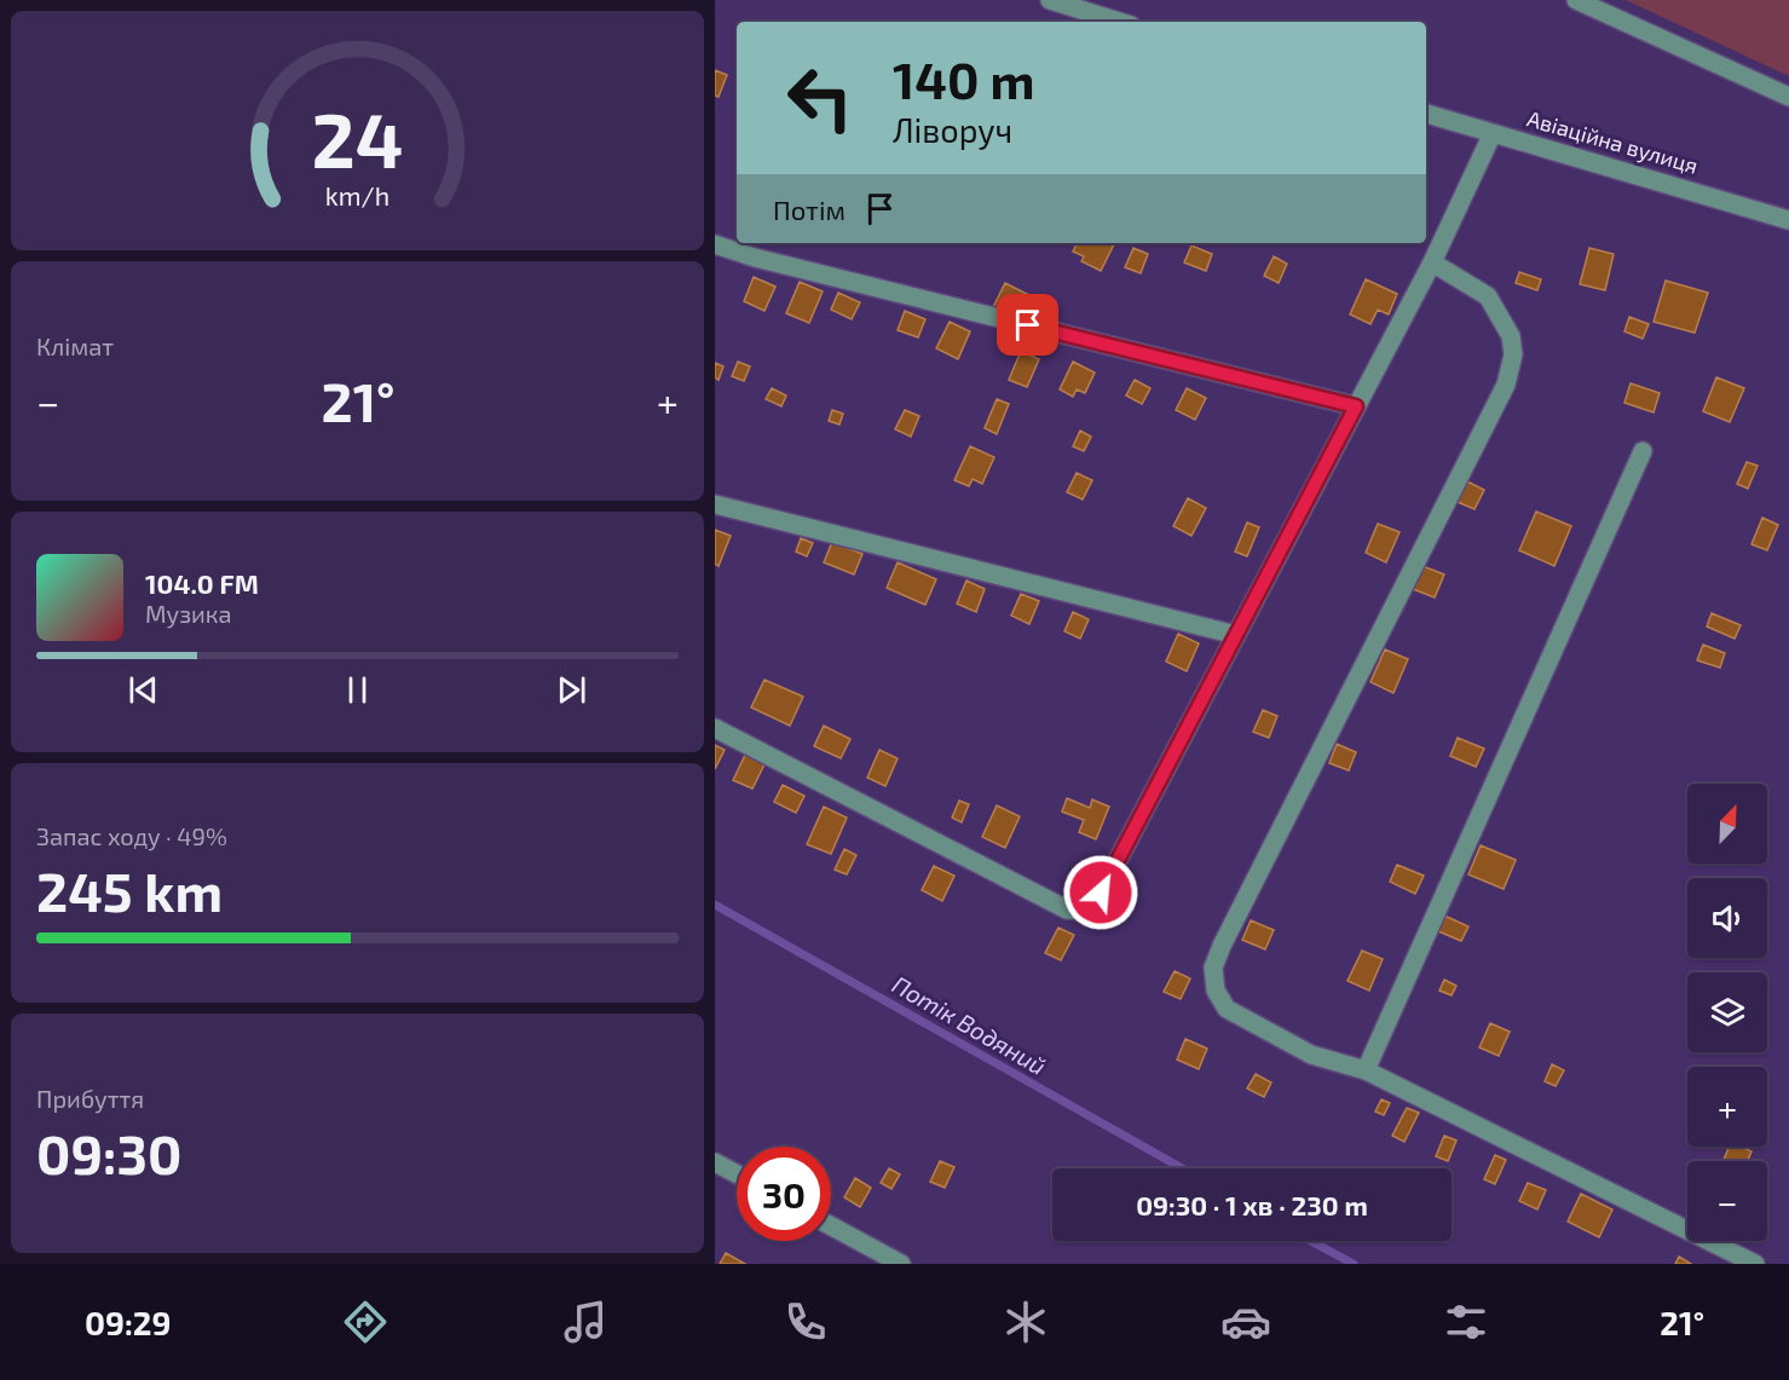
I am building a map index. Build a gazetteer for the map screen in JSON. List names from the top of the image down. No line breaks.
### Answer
{"streets":{"street":["Авіаційна вулиця"]},"water":["Потік Водяний"],"north":"top right","page":{"turn":["140 m","Ліворуч"],"then":"Потім","tile":["Клімат",["Запас ходу · 49%","245 km"],["Прибуття","09:30"]],"heat":["−","21°","+"],"song":["104.0 FM","Музика"],"map_buttons":["+","−"],"limit":"30","trip":"09:30 · 1 хв · 230 m","tabs":["09:29","21°"],"gauge":["24","km/h"]}}
